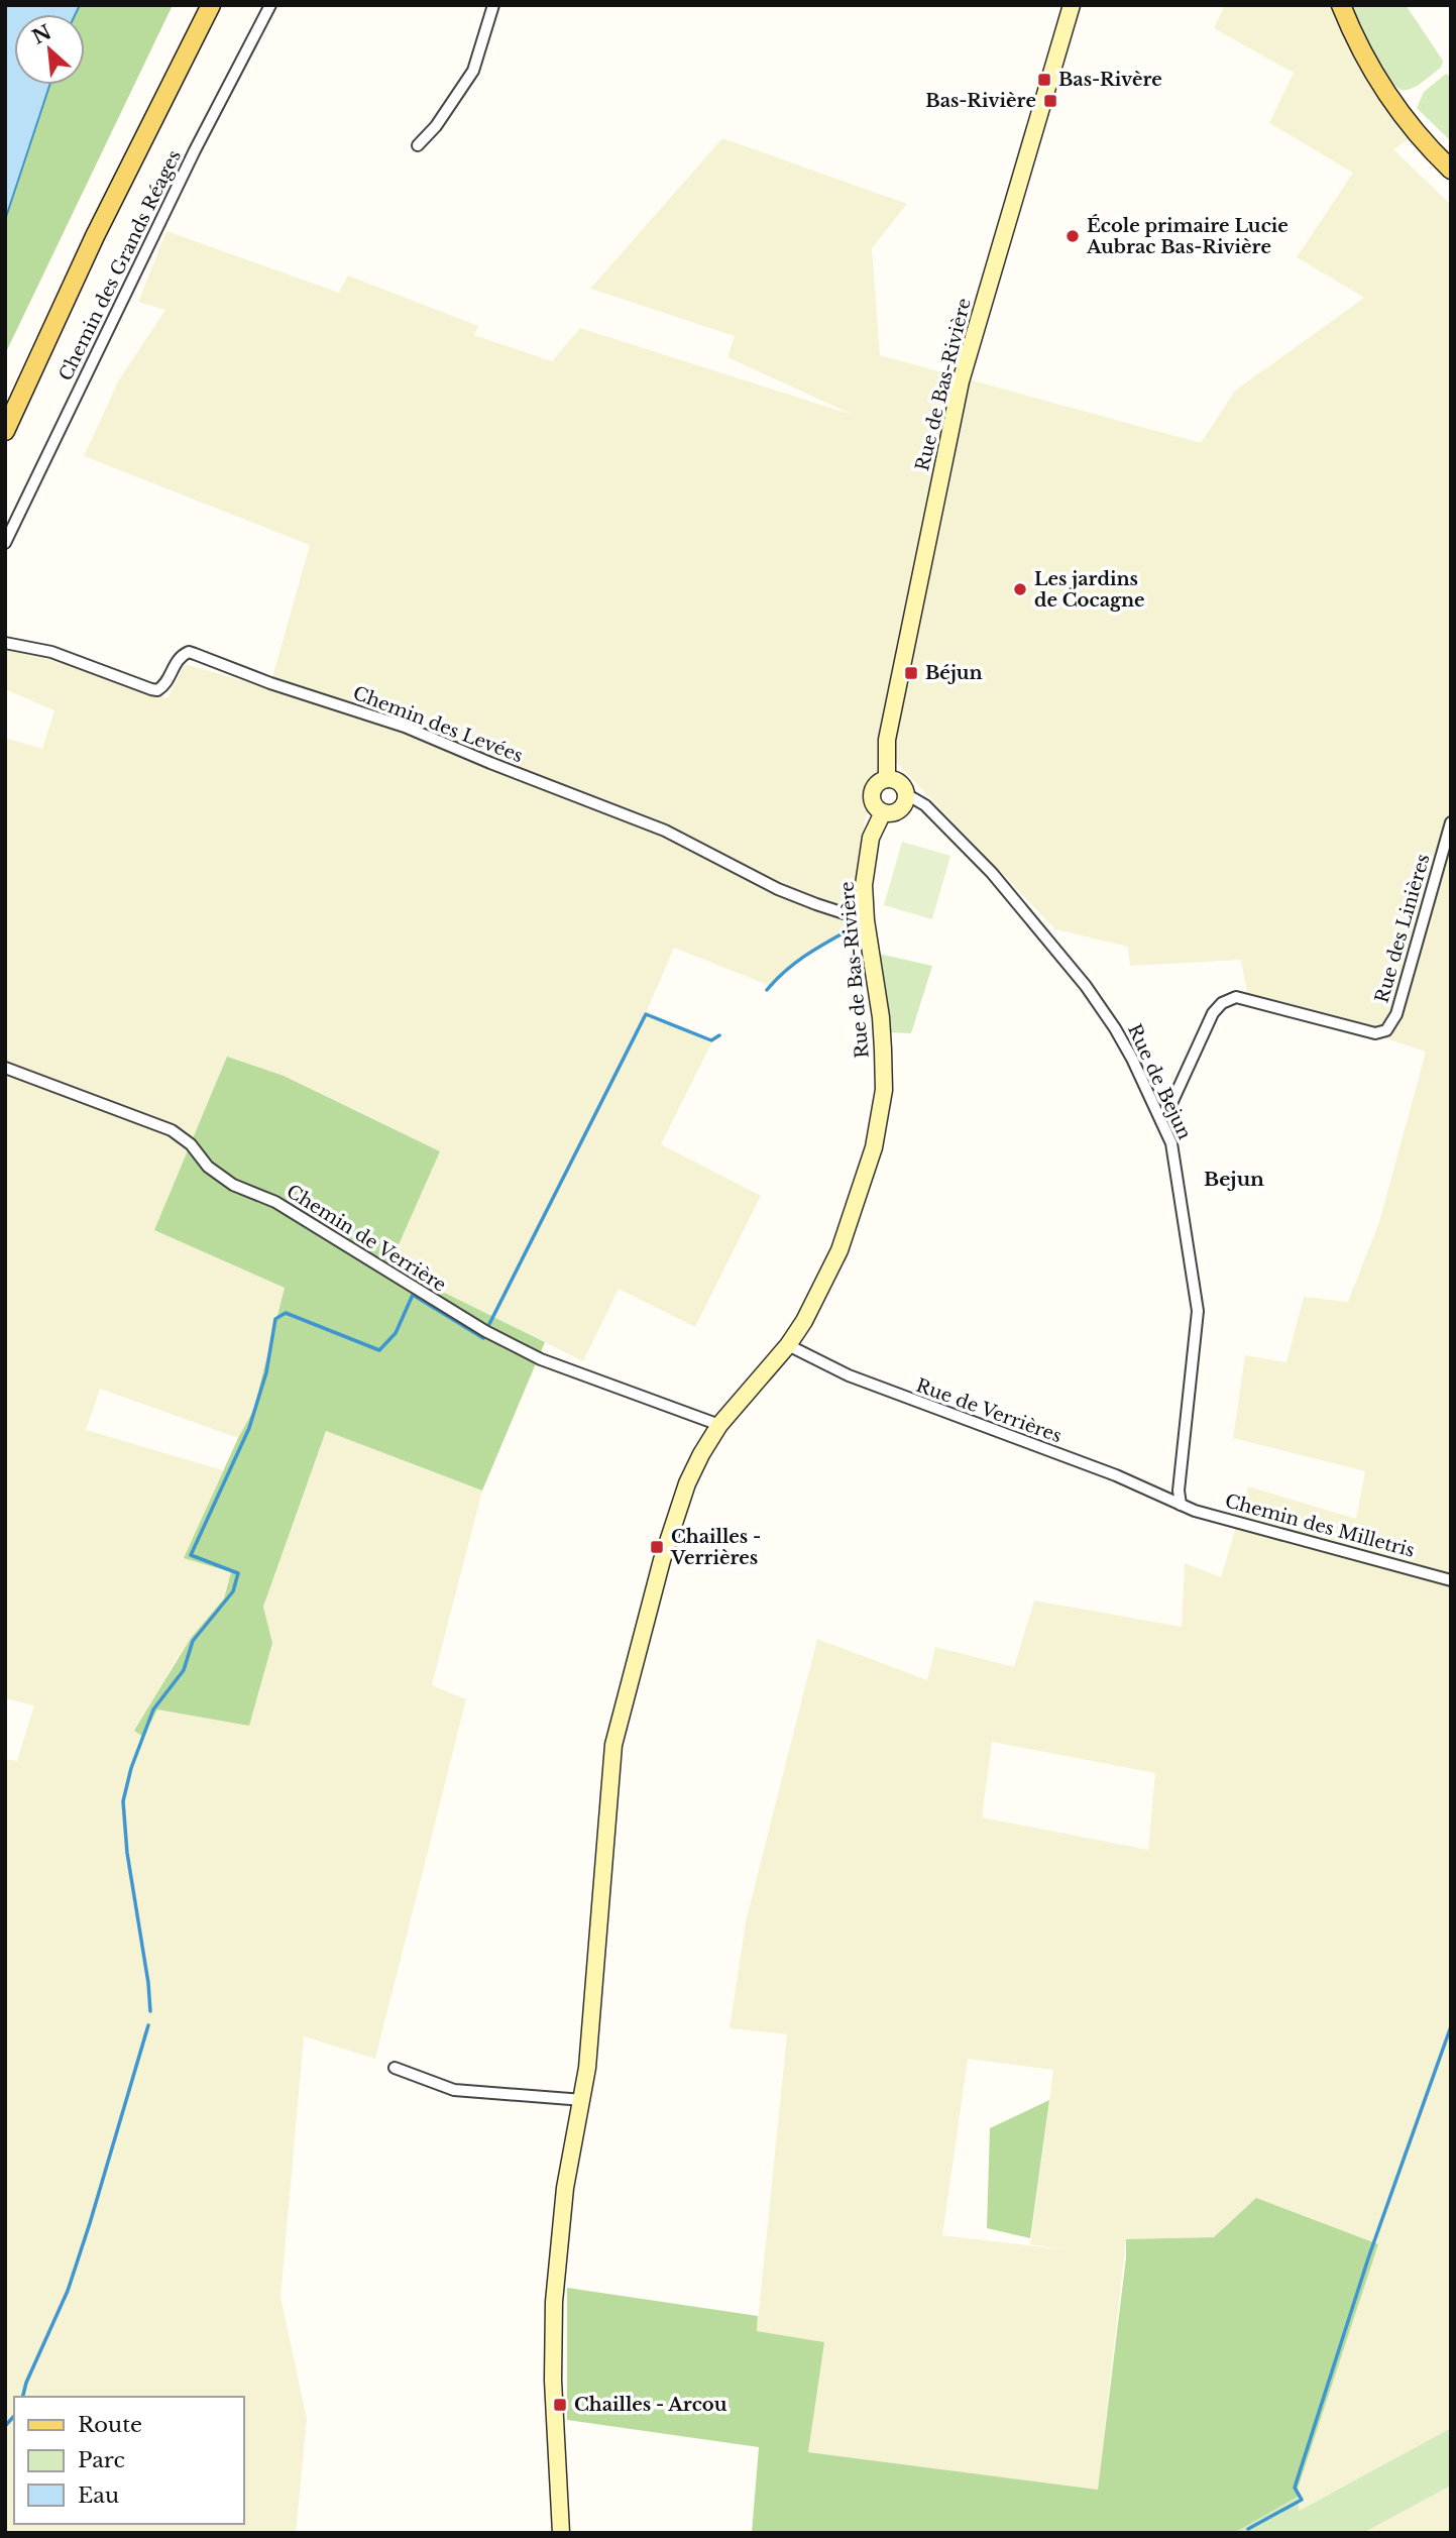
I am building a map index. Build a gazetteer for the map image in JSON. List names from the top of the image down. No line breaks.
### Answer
{"streets":{"street":["Chemin des Grands Réages","Rue de Bas-Rivière","Chemin des Levées","Rue des Linières","Rue de Bejun","Chemin de Verrière","Rue de Verrières","Chemin des Milletris"]},"crossings":[["Rue de Bas-Rivière","Chemin des Levées"],["Rue de Bas-Rivière","Rue de Bejun"],["Rue de Bas-Rivière","Chemin de Verrière"],["Rue de Bas-Rivière","Rue de Verrières"],["Rue des Linières","Rue de Bejun"],["Rue de Bejun","Rue de Verrières"],["Rue de Bejun","Chemin des Milletris"],["Rue de Verrières","Chemin des Milletris"]],"districts":["Bejun"],"places":{"transit":["Bas-Rivère","Bas-Rivière","Béjun","Chailles - Verrières","Chailles - Arcou"],"other":["École primaire Lucie Aubrac Bas-Rivière","Les jardins de Cocagne"]},"legend":["Route","Parc","Eau"],"north":"top left"}
